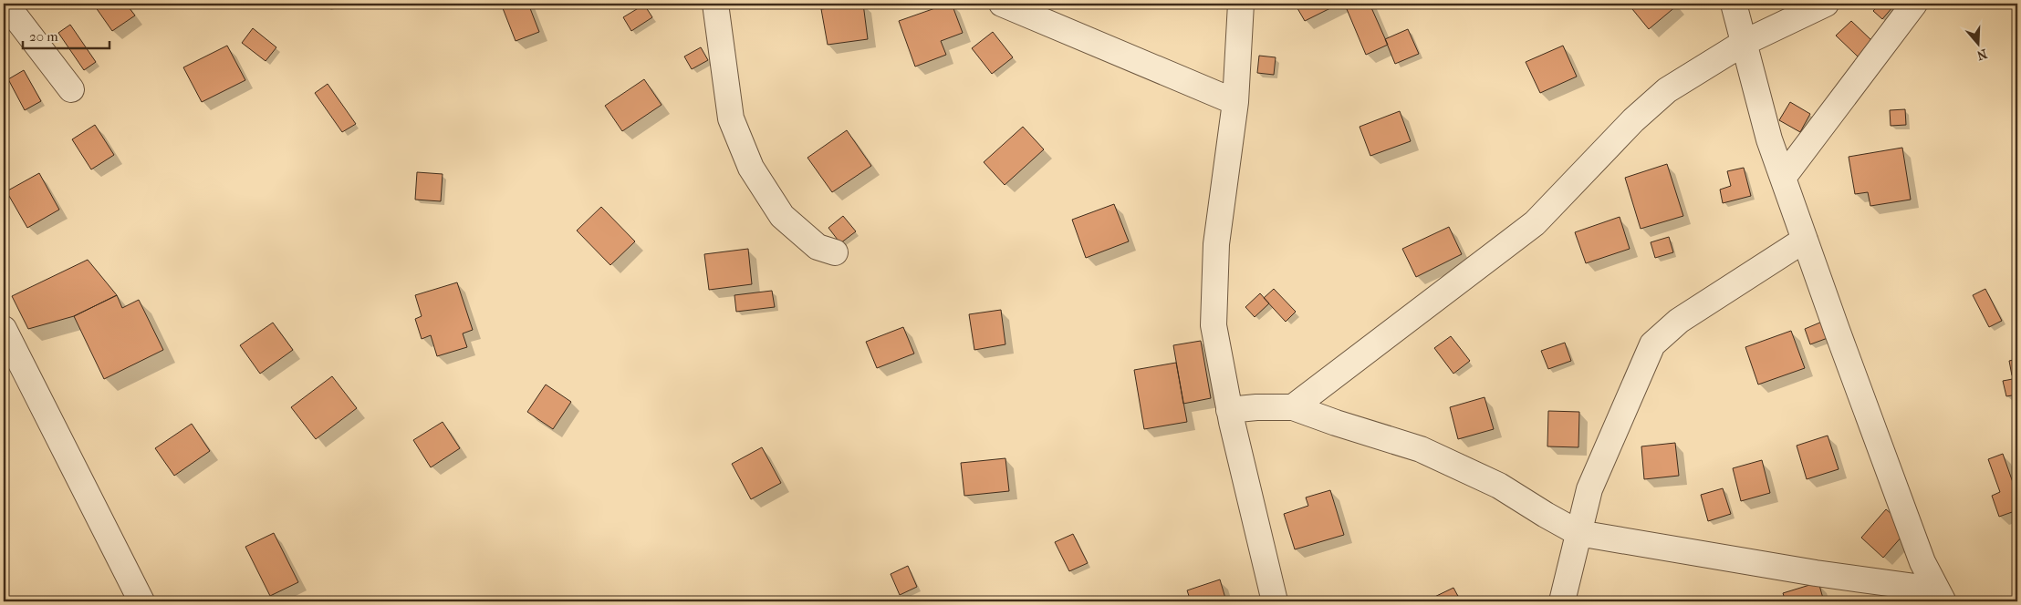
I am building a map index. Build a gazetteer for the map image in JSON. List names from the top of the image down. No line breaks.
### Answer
{"scale_bar":"20 m","north":"bottom"}
